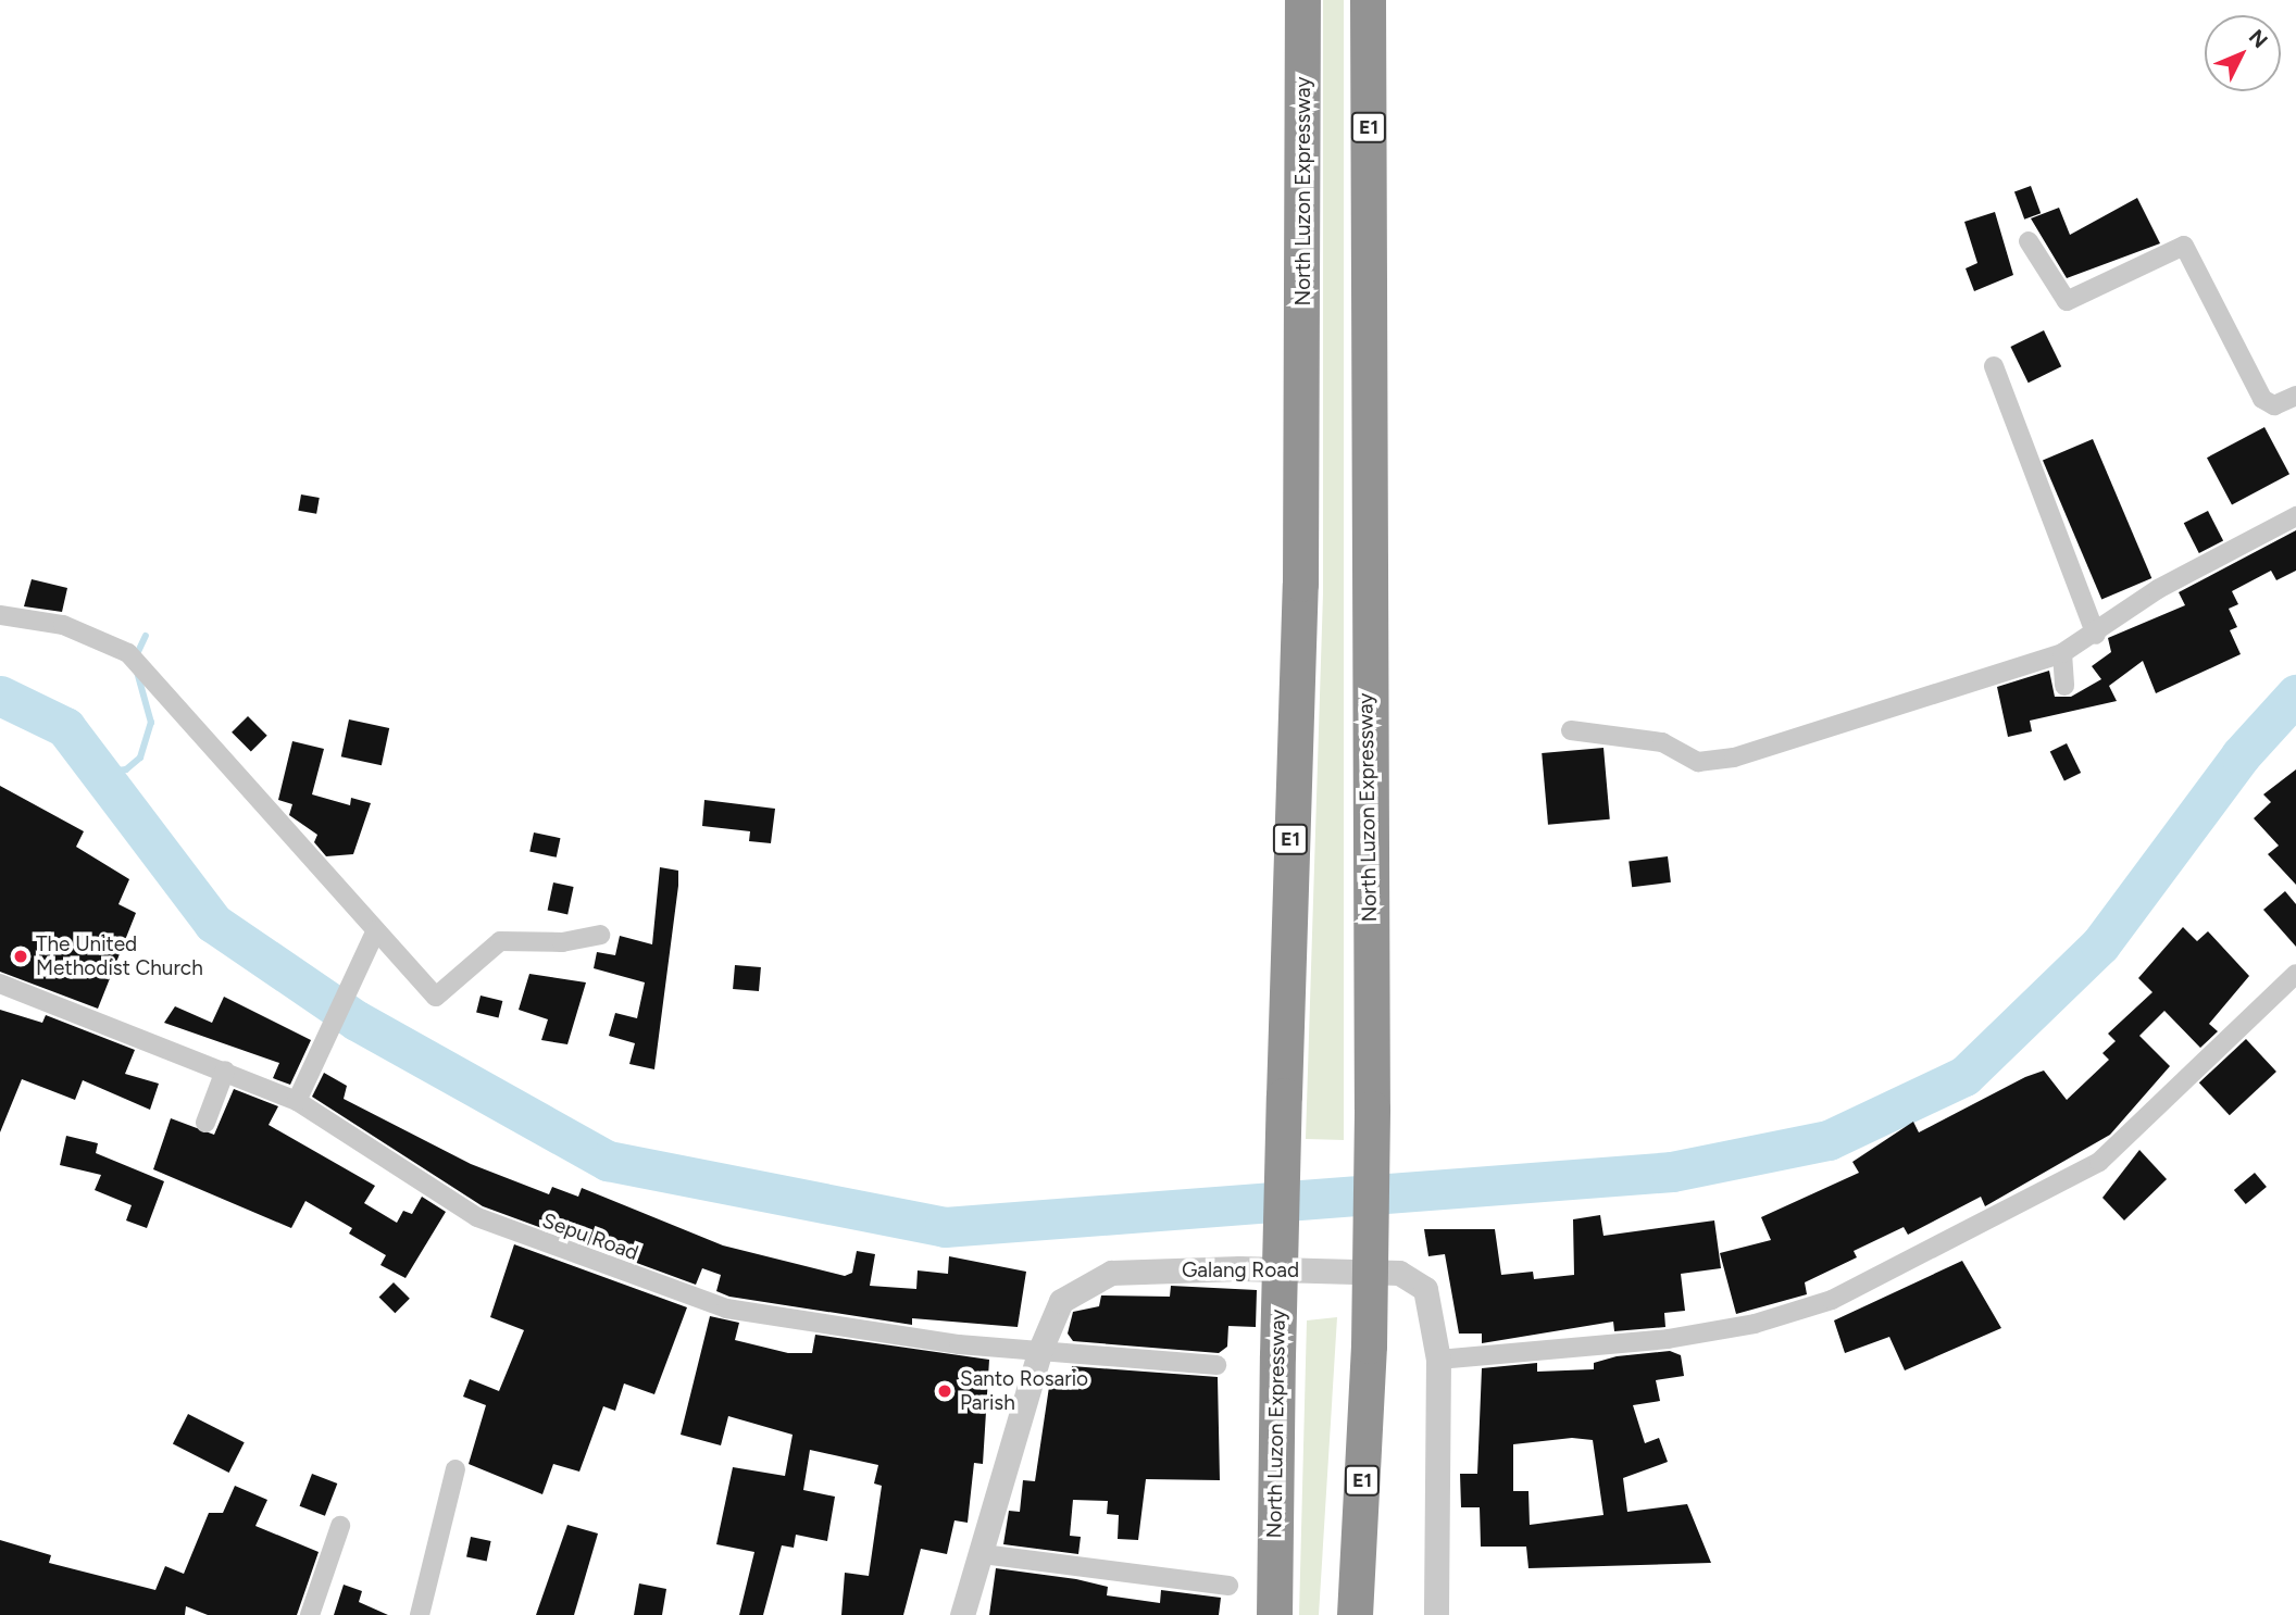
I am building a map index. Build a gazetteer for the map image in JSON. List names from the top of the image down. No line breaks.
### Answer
{"streets":{"highway":["E1","North Luzon Expressway"],"street":["Sepu Road","Galang Road"]},"crossings":[["Sepu Road","Galang Road"]],"places":["The United Methodist Church","Santo Rosario Parish"],"north":"top right"}
